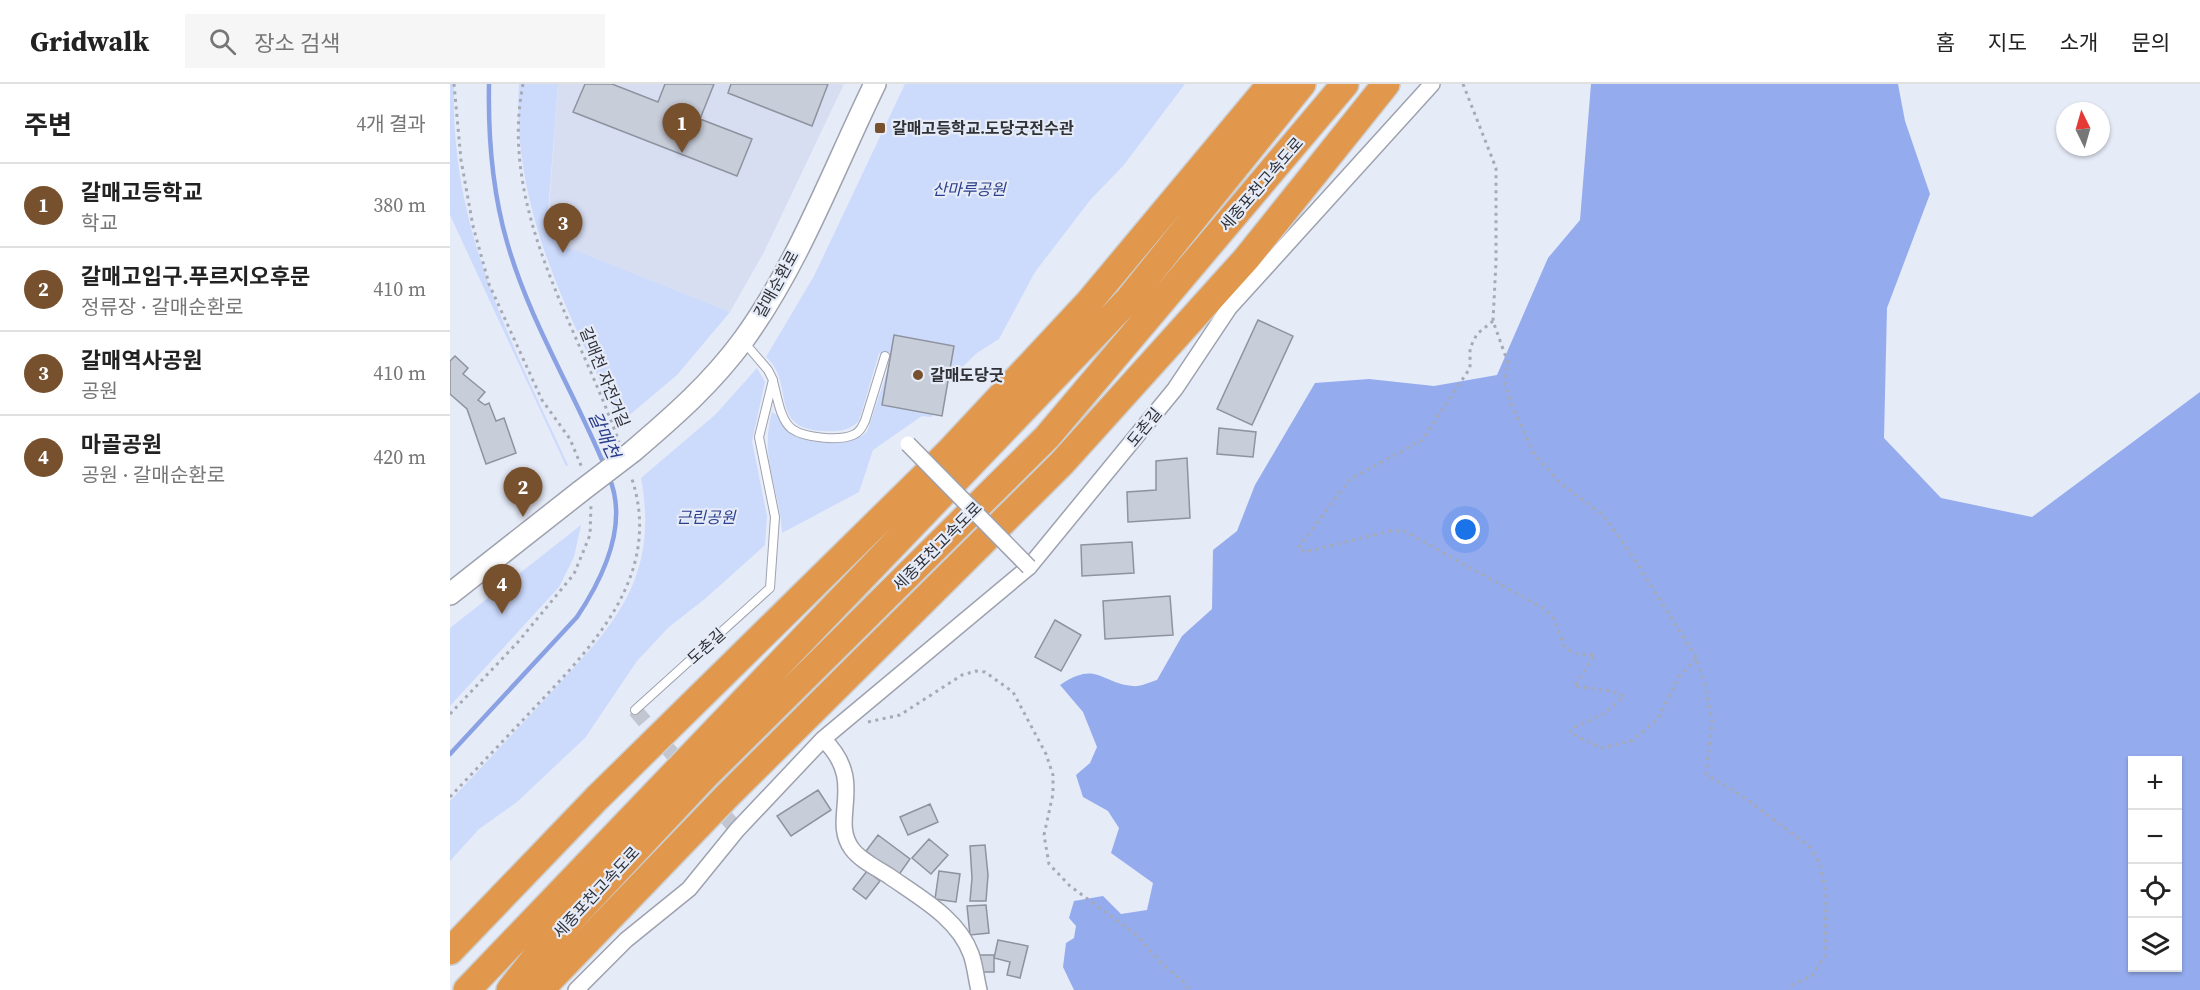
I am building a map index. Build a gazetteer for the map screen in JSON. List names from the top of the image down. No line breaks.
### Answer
{"streets":{"highway":["세종포천고속도로"],"street":["갈매순환로","도촌길"],"path":["갈매천 자전거길"]},"crossings":[["갈매순환로","갈매천 자전거길"]],"water":["갈매천"],"parks":["산마루공원","근린공원"],"places":{"transit":["갈매고등학교.도당굿전수관"],"other":["갈매도당굿"]},"north":"top","page":{"header":"Gridwalk","search":"장소 검색","nav":["홈","지도","소개","문의"],"heading":["주변","4개 결과"],"pins":["1","3","2","4"],"list":[{"mark":"1","name":"갈매고등학교","note":"학교","value":"380 m"},{"mark":"2","name":"갈매고입구.푸르지오후문","note":"정류장 · 갈매순환로","value":"410 m"},{"mark":"3","name":"갈매역사공원","note":"공원","value":"410 m"},{"mark":"4","name":"마골공원","note":"공원 · 갈매순환로","value":"420 m"}],"map_buttons":["+","−"]}}
